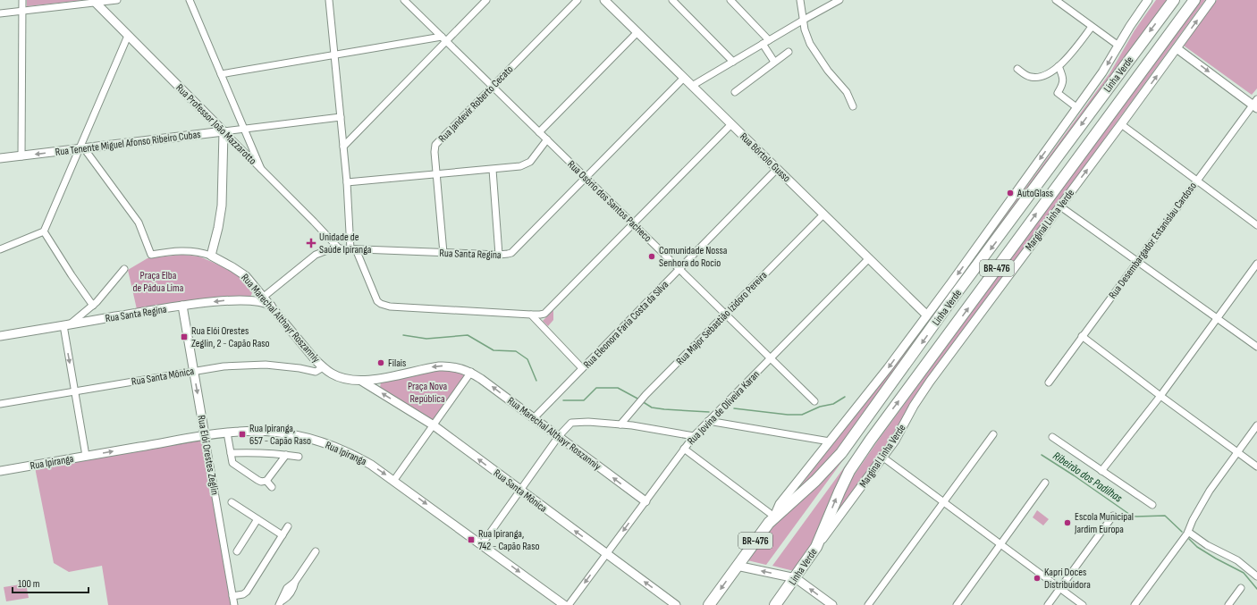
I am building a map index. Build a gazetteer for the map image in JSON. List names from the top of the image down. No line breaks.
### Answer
{"streets":{"highway":["Linha Verde","BR-476"],"main road":["Rua Professor João Mazzarotto","Rua Tenente Miguel Afonso Ribeiro Cubas","Rua Bôrtolo Gusso","Marginal Linha Verde","Rua Santa Regina","Rua Marechal Althayr Roszanniy","Rua Santa Mônica","Rua Ipiranga","Rua Elói Orestes Zeglin"],"street":["Rua Jandevir Roberto Cecato","Rua Osório dos Santos Pacheco","Rua Desembargador Estanislau Cardoso","Rua Major Sebastião Izidoro Pereira","Rua Eleonora Faria Costa da Silva","Rua Jovina de Oliveira Karan"]},"crossings":[["Linha Verde","Marginal Linha Verde"],["Rua Jandevir Roberto Cecato","Rua Osório dos Santos Pacheco"],["Rua Jandevir Roberto Cecato","Rua Santa Regina"],["Rua Professor João Mazzarotto","Rua Tenente Miguel Afonso Ribeiro Cubas"],["Rua Professor João Mazzarotto","Rua Santa Regina"],["Rua Tenente Miguel Afonso Ribeiro Cubas","Rua Marechal Althayr Roszanniy"],["Rua Bôrtolo Gusso","Rua Santa Regina"],["Rua Bôrtolo Gusso","Rua Major Sebastião Izidoro Pereira"],["Rua Bôrtolo Gusso","Rua Eleonora Faria Costa da Silva"],["Rua Bôrtolo Gusso","Rua Jovina de Oliveira Karan"],["Rua Osório dos Santos Pacheco","Rua Santa Regina"],["Rua Osório dos Santos Pacheco","Rua Major Sebastião Izidoro Pereira"],["Rua Osório dos Santos Pacheco","Rua Eleonora Faria Costa da Silva"],["Rua Osório dos Santos Pacheco","Rua Jovina de Oliveira Karan"],["Rua Santa Regina","Rua Marechal Althayr Roszanniy"],["Rua Santa Regina","Rua Elói Orestes Zeglin"],["Rua Marechal Althayr Roszanniy","Rua Eleonora Faria Costa da Silva"],["Rua Marechal Althayr Roszanniy","Rua Santa Mônica"],["Rua Marechal Althayr Roszanniy","Rua Jovina de Oliveira Karan"],["Rua Santa Mônica","Rua Jovina de Oliveira Karan"],["Rua Santa Mônica","Rua Elói Orestes Zeglin"],["Rua Ipiranga","Rua Elói Orestes Zeglin"]],"one_way":["Rua Marechal Althayr Roszanniy","Rua Santa Mônica","Rua Ipiranga"],"water":["Ribeirão dos Padilhas"],"parks":["Praça Elba de Pádua Lima","Praça Nova República"],"places":{"other":["AutoGlass","Comunidade Nossa Senhora do Rocio","Filais","Escola Municipal Jardim Europa","Kapri Doces Distribuidora"],"health":["Unidade de Saúde Ipiranga"],"transit":["Rua Elói Orestes Zeglin, 2 - Capão Raso","Rua Ipiranga, 657 - Capão Raso","Rua Ipiranga, 742 - Capão Raso"]},"scale_bar":"100 m"}
